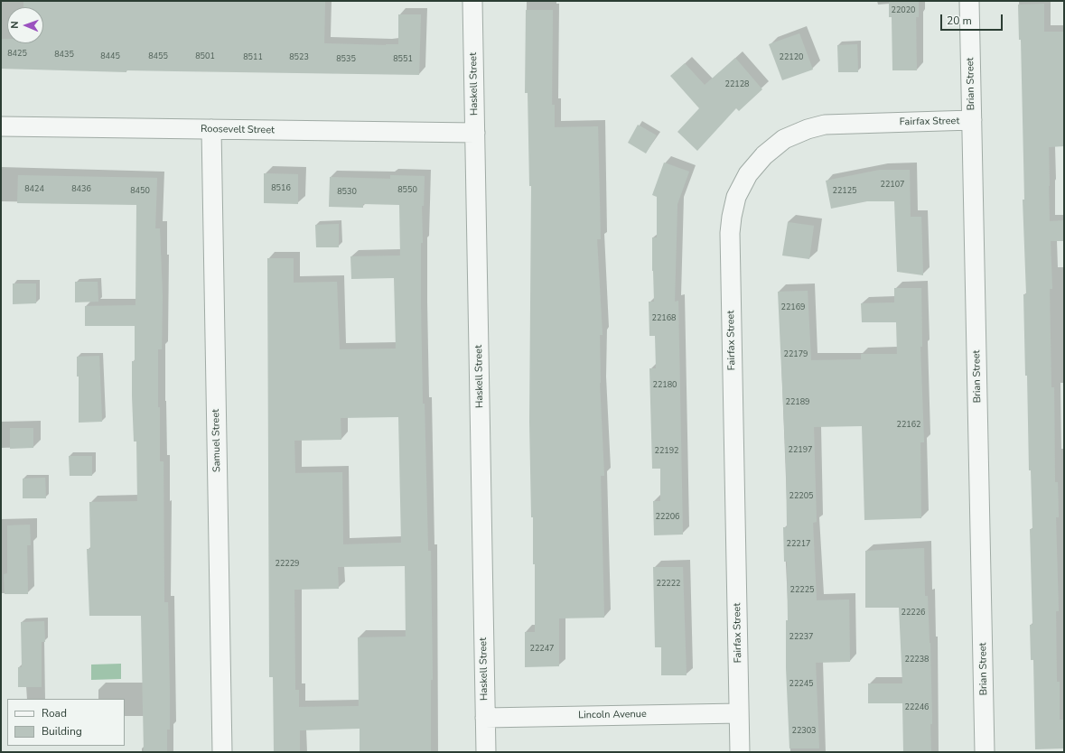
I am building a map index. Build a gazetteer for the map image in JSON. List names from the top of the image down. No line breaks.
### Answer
{"streets":{"street":["Haskell Street","Brian Street","Fairfax Street","Roosevelt Street","Samuel Street","Lincoln Avenue"]},"crossings":[["Haskell Street","Roosevelt Street"],["Haskell Street","Lincoln Avenue"],["Brian Street","Fairfax Street"],["Fairfax Street","Lincoln Avenue"],["Roosevelt Street","Samuel Street"]],"house_numbers":["22020","8425","8435","8445","8455","8501","8511","8523","22120","8535","8551","22128","22107","8516","8424","8436","8550","8450","22125","8530","22169","22168","22179","22180","22189","22162","22197","22192","22205","22206","22217","22229","22222","22225","22226","22237","22247","22238","22245","22246","22303"],"legend":["Road","Building"],"scale_bar":"20 m","north":"left"}
